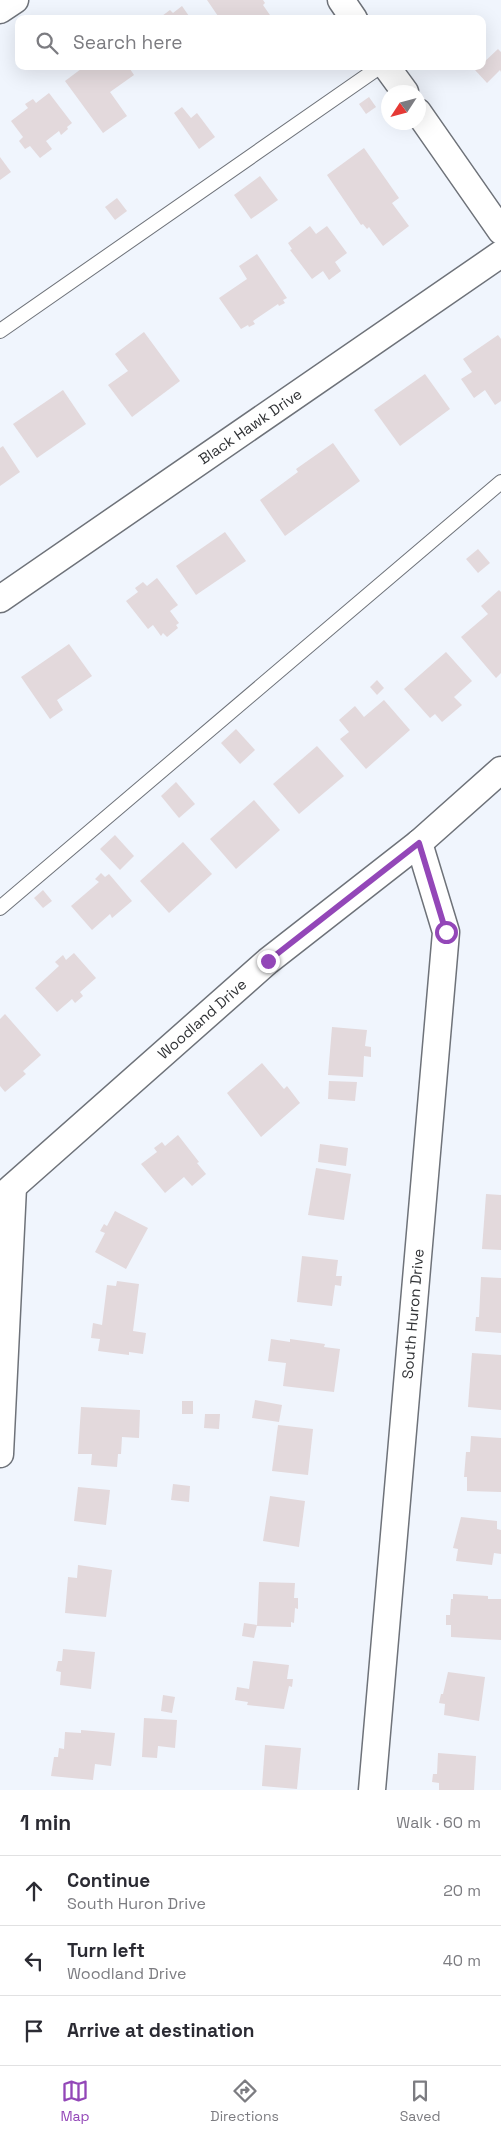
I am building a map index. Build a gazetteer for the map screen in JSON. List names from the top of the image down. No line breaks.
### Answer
{"streets":{"street":["Black Hawk Drive","Woodland Drive","South Huron Drive"]},"crossings":[["Woodland Drive","South Huron Drive"]],"north":"bottom left","page":{"search":"Search here","heading":["1 min","Walk · 60 m"],"list":[["Continue","South Huron Drive","20 m"],["Turn left","Woodland Drive","40 m"],"Arrive at destination"],"nav":["Map","Directions","Saved"]}}
